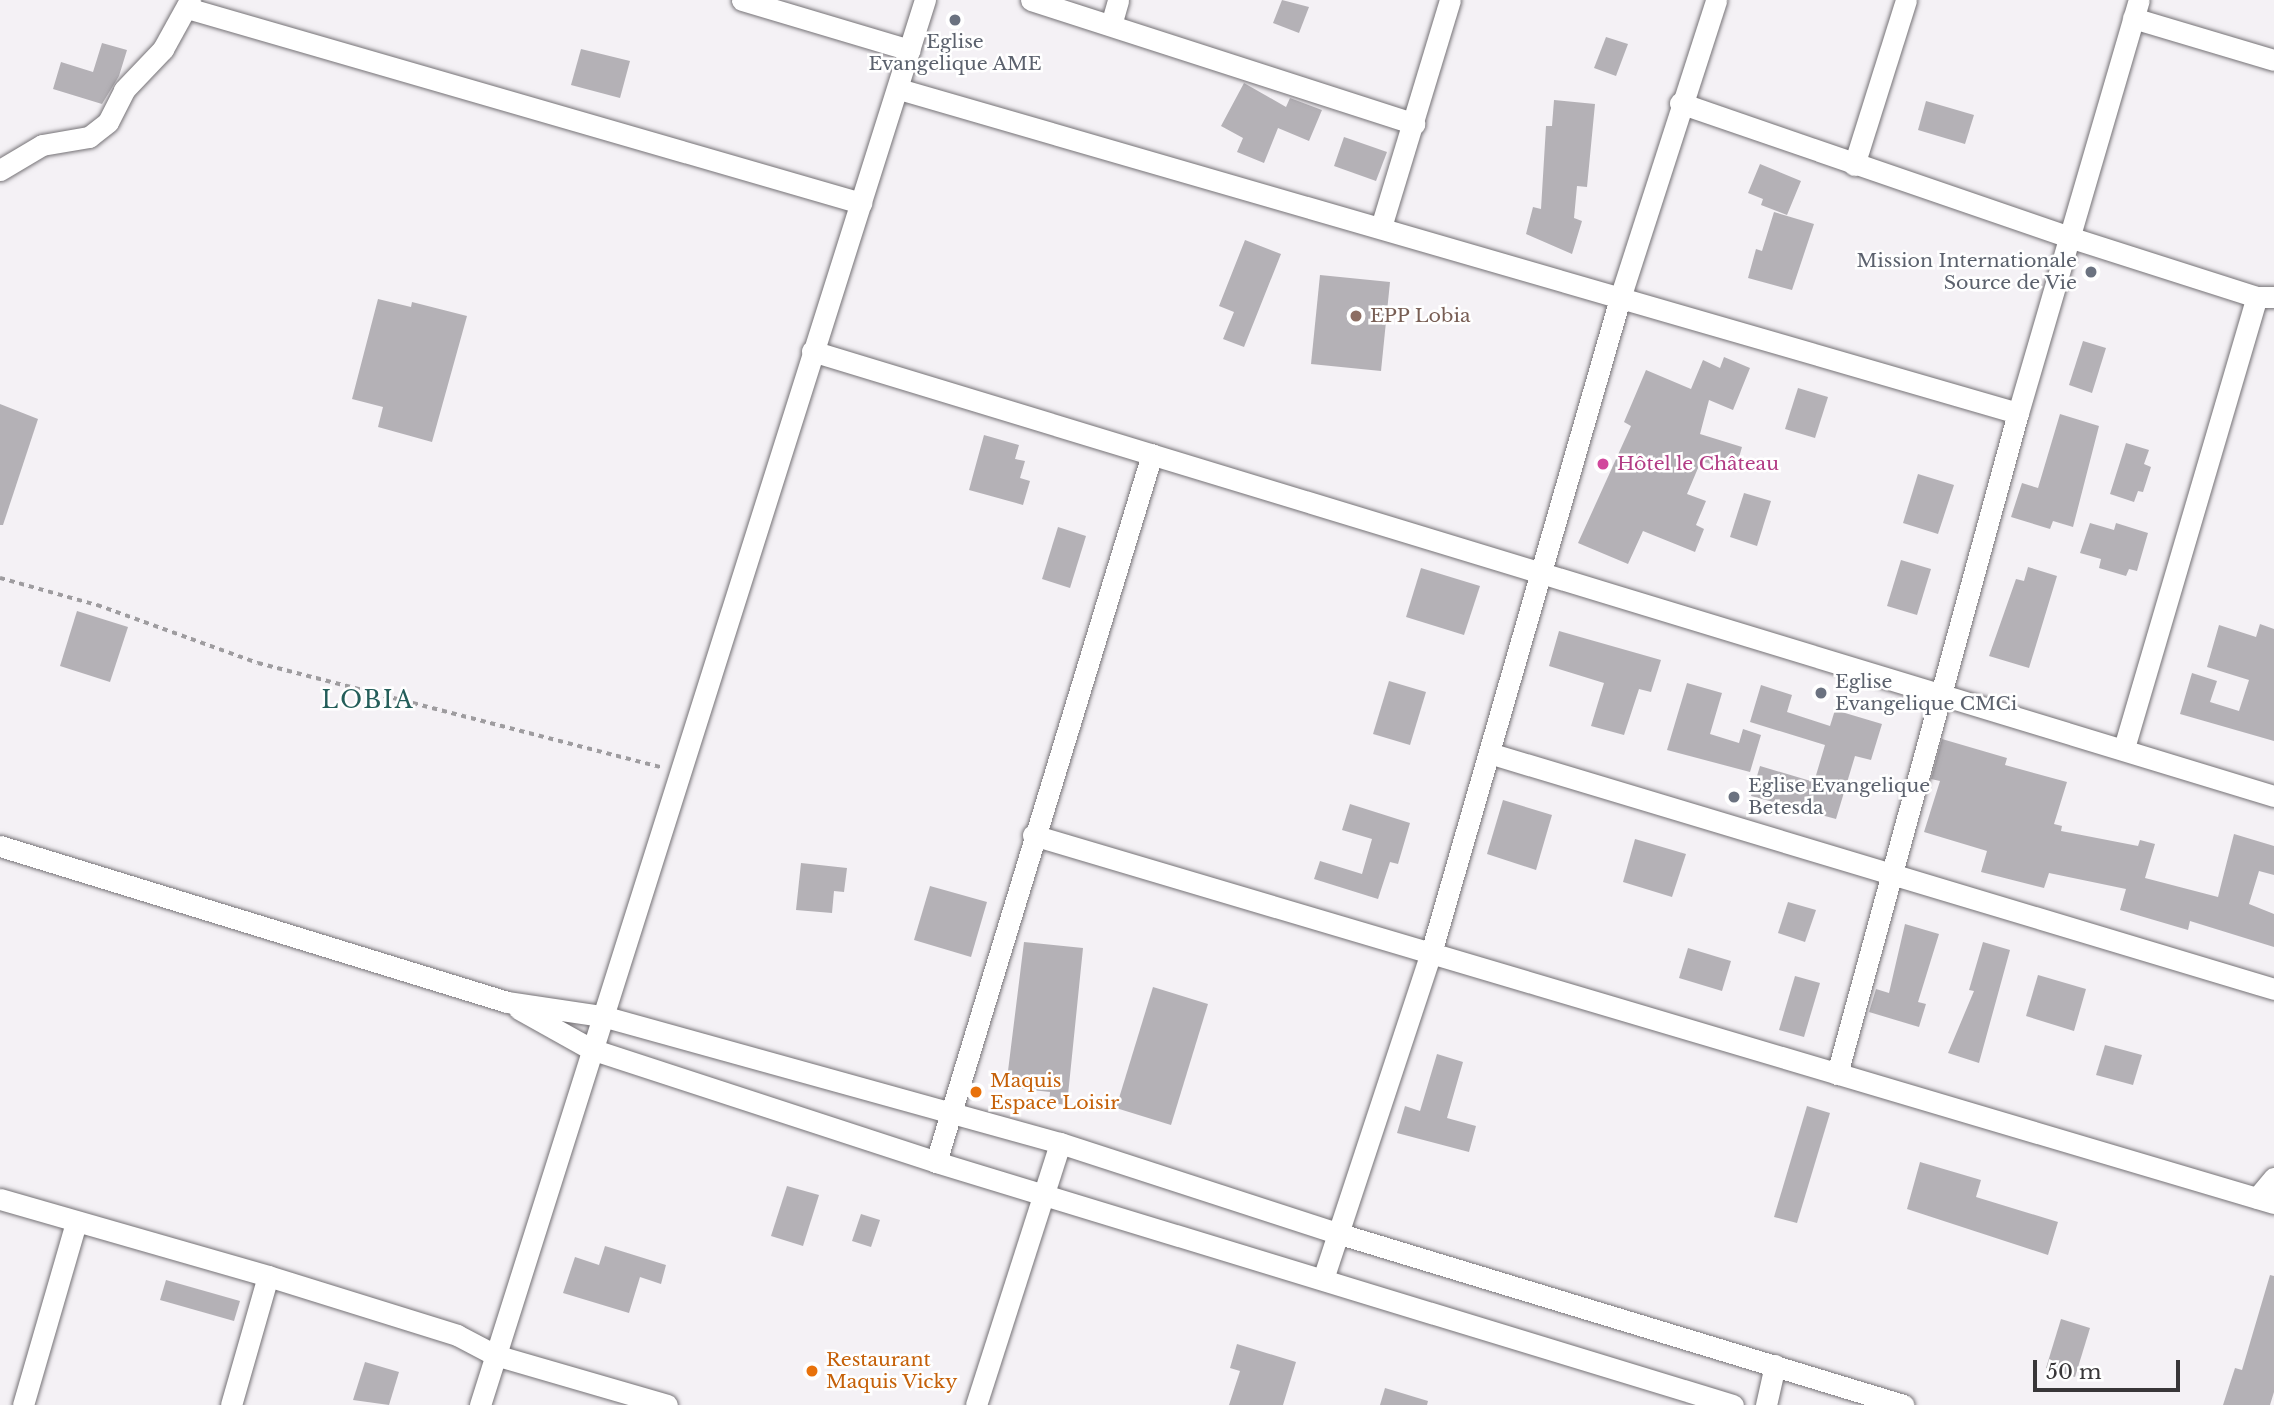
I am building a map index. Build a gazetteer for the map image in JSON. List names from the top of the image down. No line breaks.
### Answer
{"districts":["LOBIA"],"places":["Eglise Evangelique AME","Mission Internationale Source de Vie","EPP Lobia","Hôtel le Château","Eglise Evangelique CMCi","Eglise Evangelique Betesda","Maquis Espace Loisir","Restaurant Maquis Vicky"],"scale_bar":"50 m"}
